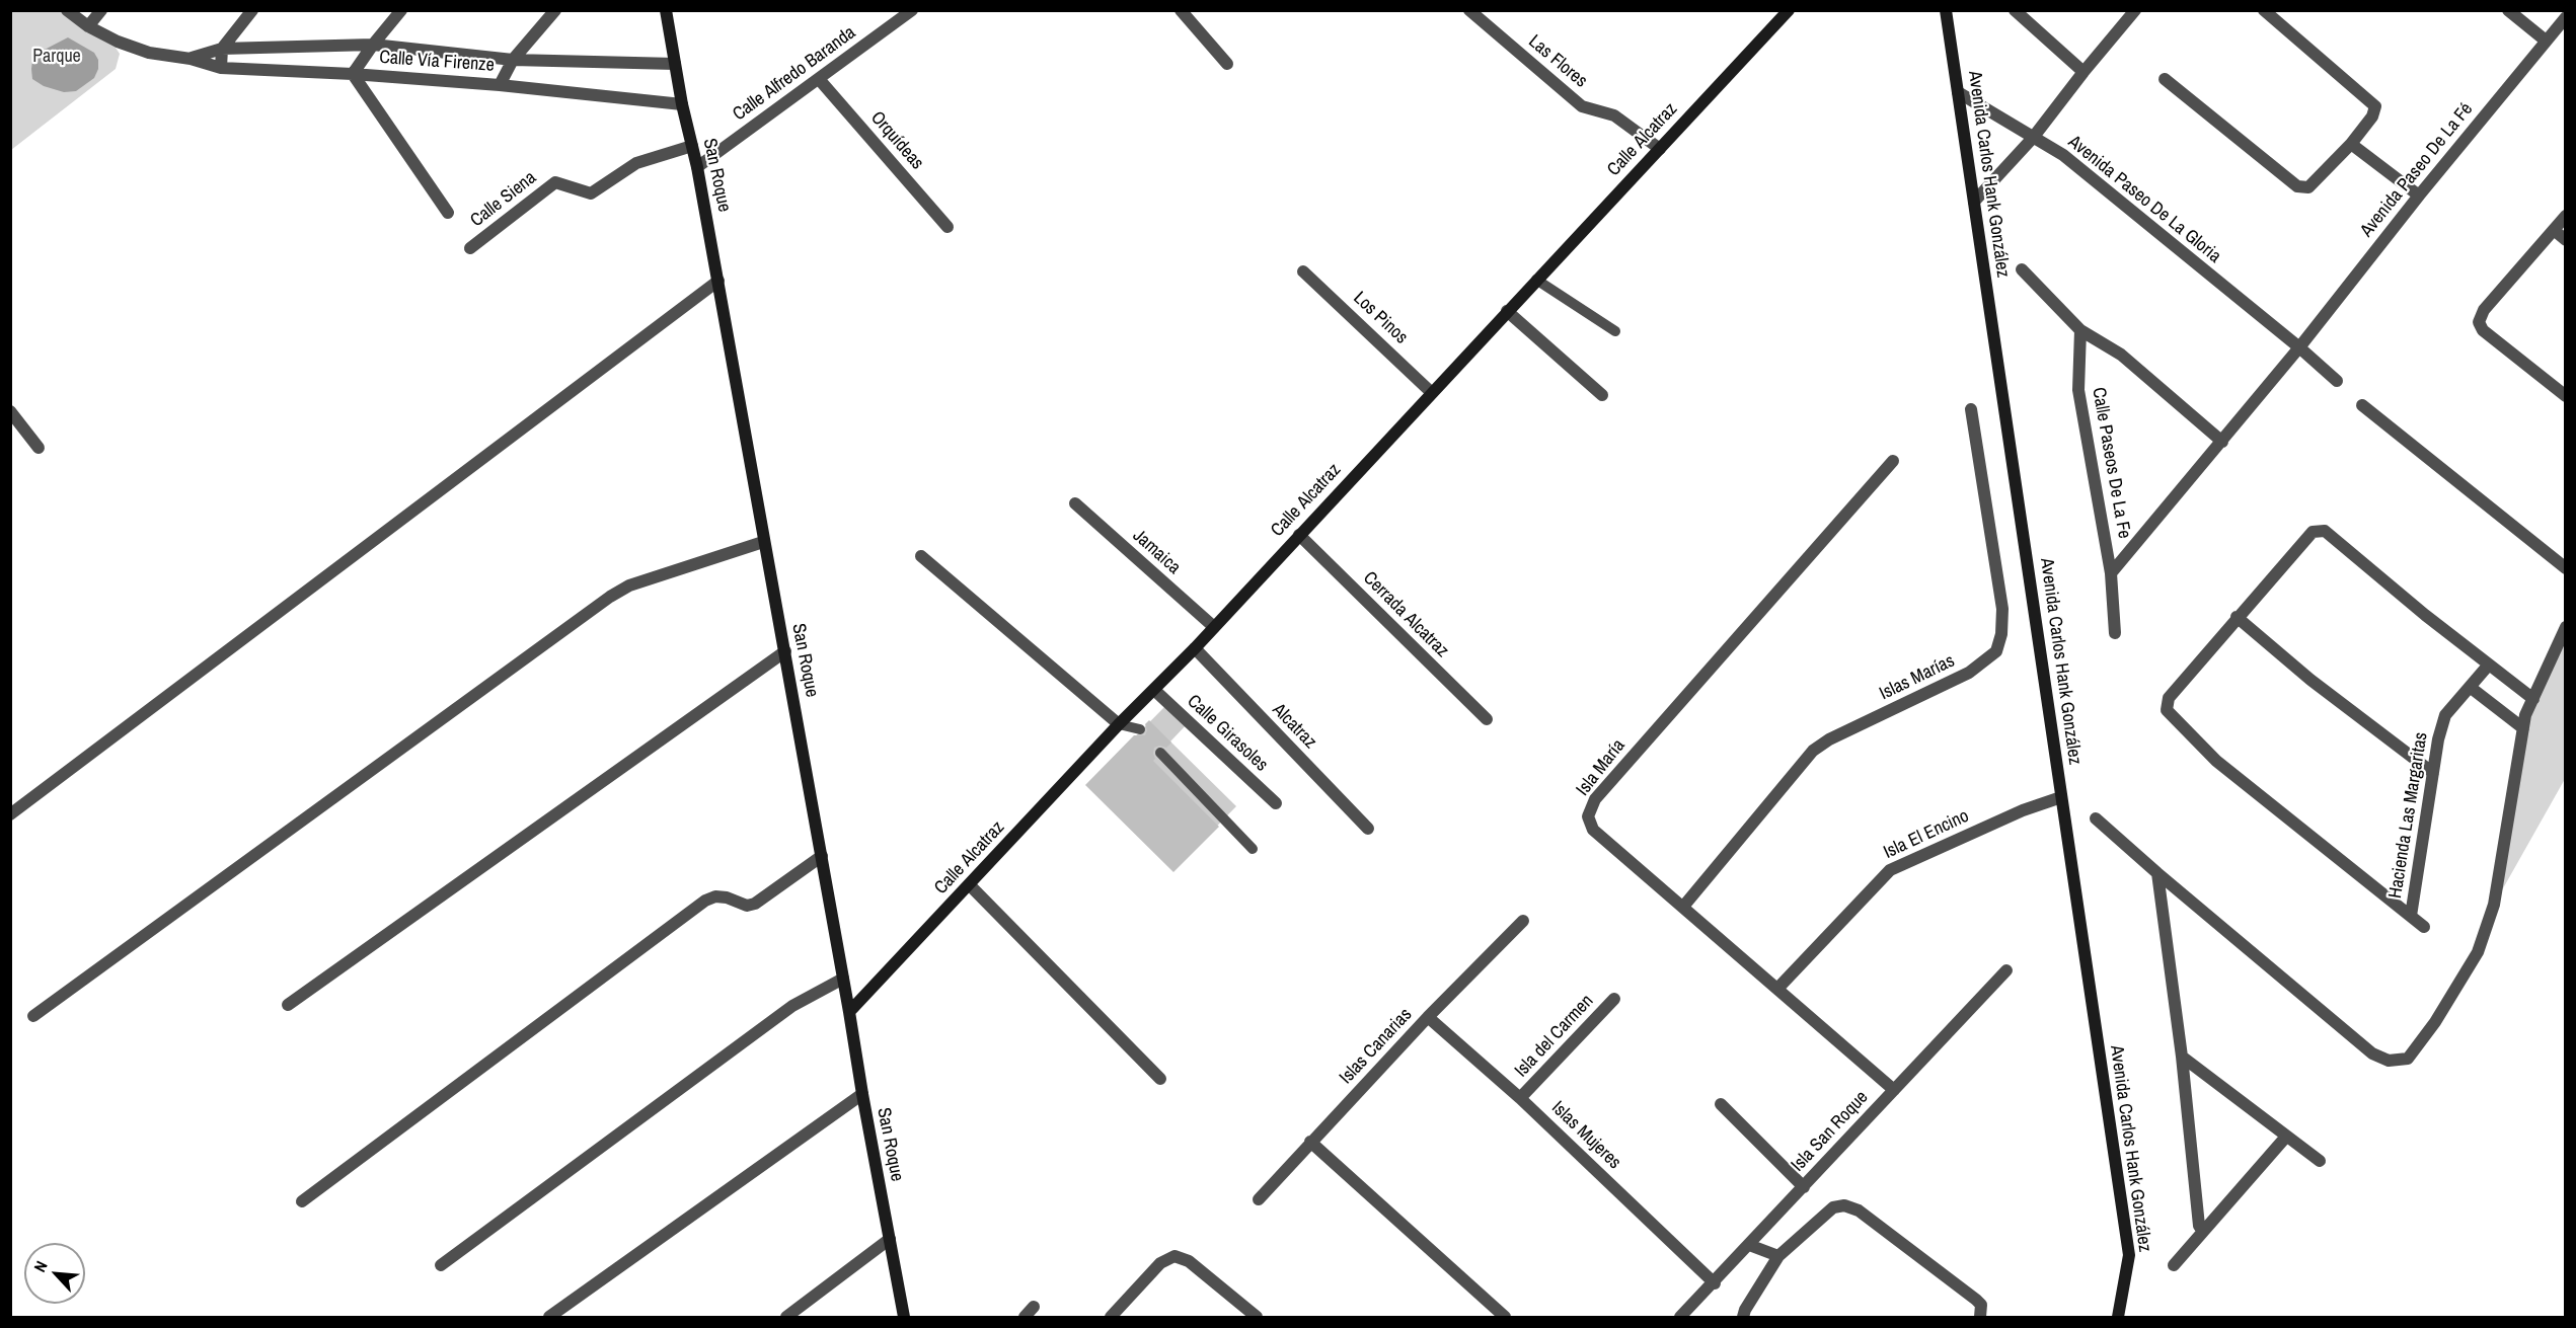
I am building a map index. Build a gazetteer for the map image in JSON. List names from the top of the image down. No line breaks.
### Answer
{"streets":{"main road":["Calle Alcatraz","Avenida Carlos Hank González","San Roque"],"street":["Calle Vía Firenze","Las Flores","Calle Alfredo Baranda","Orquídeas","Avenida Paseo De La Fé","Calle Siena","Avenida Paseo De La Gloria","Los Pinos","Calle Paseos De La Fe","Jamaica","Cerrada Alcatraz","Islas Marías","Alcatraz","Calle Girasoles","Isla María","Hacienda Las Margaritas","Isla El Encino","Isla del Carmen","Islas Canarias","Isla San Roque","Islas Mujeres"]},"crossings":[["Calle Vía Firenze","San Roque"],["Calle Vía Firenze","Calle Siena"],["Las Flores","Calle Alcatraz"],["Calle Alfredo Baranda","Orquídeas"],["Calle Alfredo Baranda","San Roque"],["Calle Alcatraz","San Roque"],["Calle Alcatraz","Los Pinos"],["Calle Alcatraz","Jamaica"],["Calle Alcatraz","Cerrada Alcatraz"],["Calle Alcatraz","Alcatraz"],["Calle Alcatraz","Calle Girasoles"],["Avenida Paseo De La Fé","Avenida Paseo De La Gloria"],["Avenida Paseo De La Fé","Calle Paseos De La Fe"],["Avenida Carlos Hank González","Avenida Paseo De La Gloria"],["Avenida Carlos Hank González","Isla El Encino"],["San Roque","Calle Siena"],["Avenida Paseo De La Gloria","Calle Paseos De La Fe"],["Islas Marías","Isla María"],["Isla María","Isla El Encino"],["Isla María","Isla San Roque"],["Isla del Carmen","Islas Mujeres"],["Islas Canarias","Islas Mujeres"],["Isla San Roque","Islas Mujeres"]],"parks":["Parque"],"north":"top left"}
